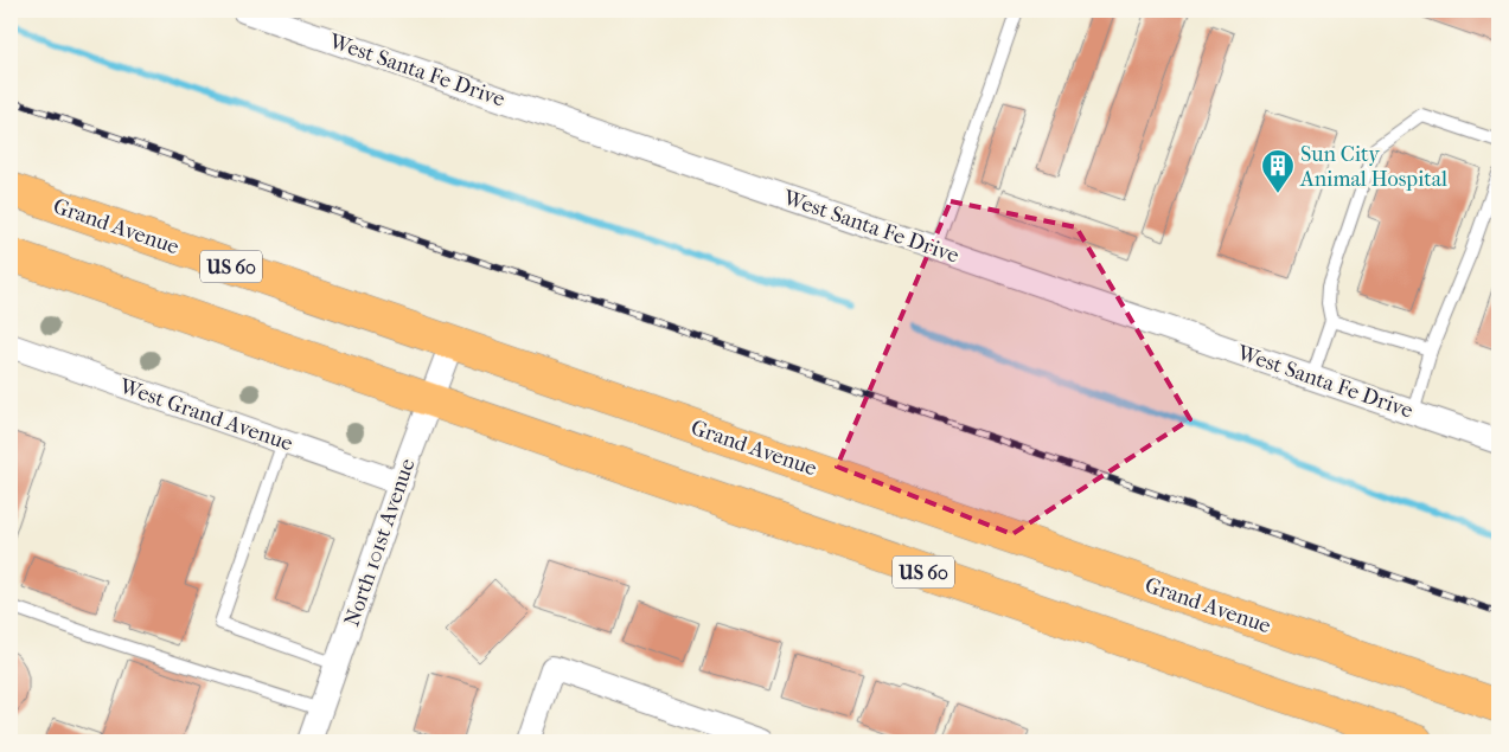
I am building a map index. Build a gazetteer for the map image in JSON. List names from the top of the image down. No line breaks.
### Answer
{"streets":{"highway":["Grand Avenue","US 60"],"street":["West Santa Fe Drive","West Grand Avenue","North 101st Avenue"]},"crossings":[["Grand Avenue","North 101st Avenue"],["US 60","North 101st Avenue"],["West Grand Avenue","North 101st Avenue"]],"places":{"building":["Sun City Animal Hospital"]}}
